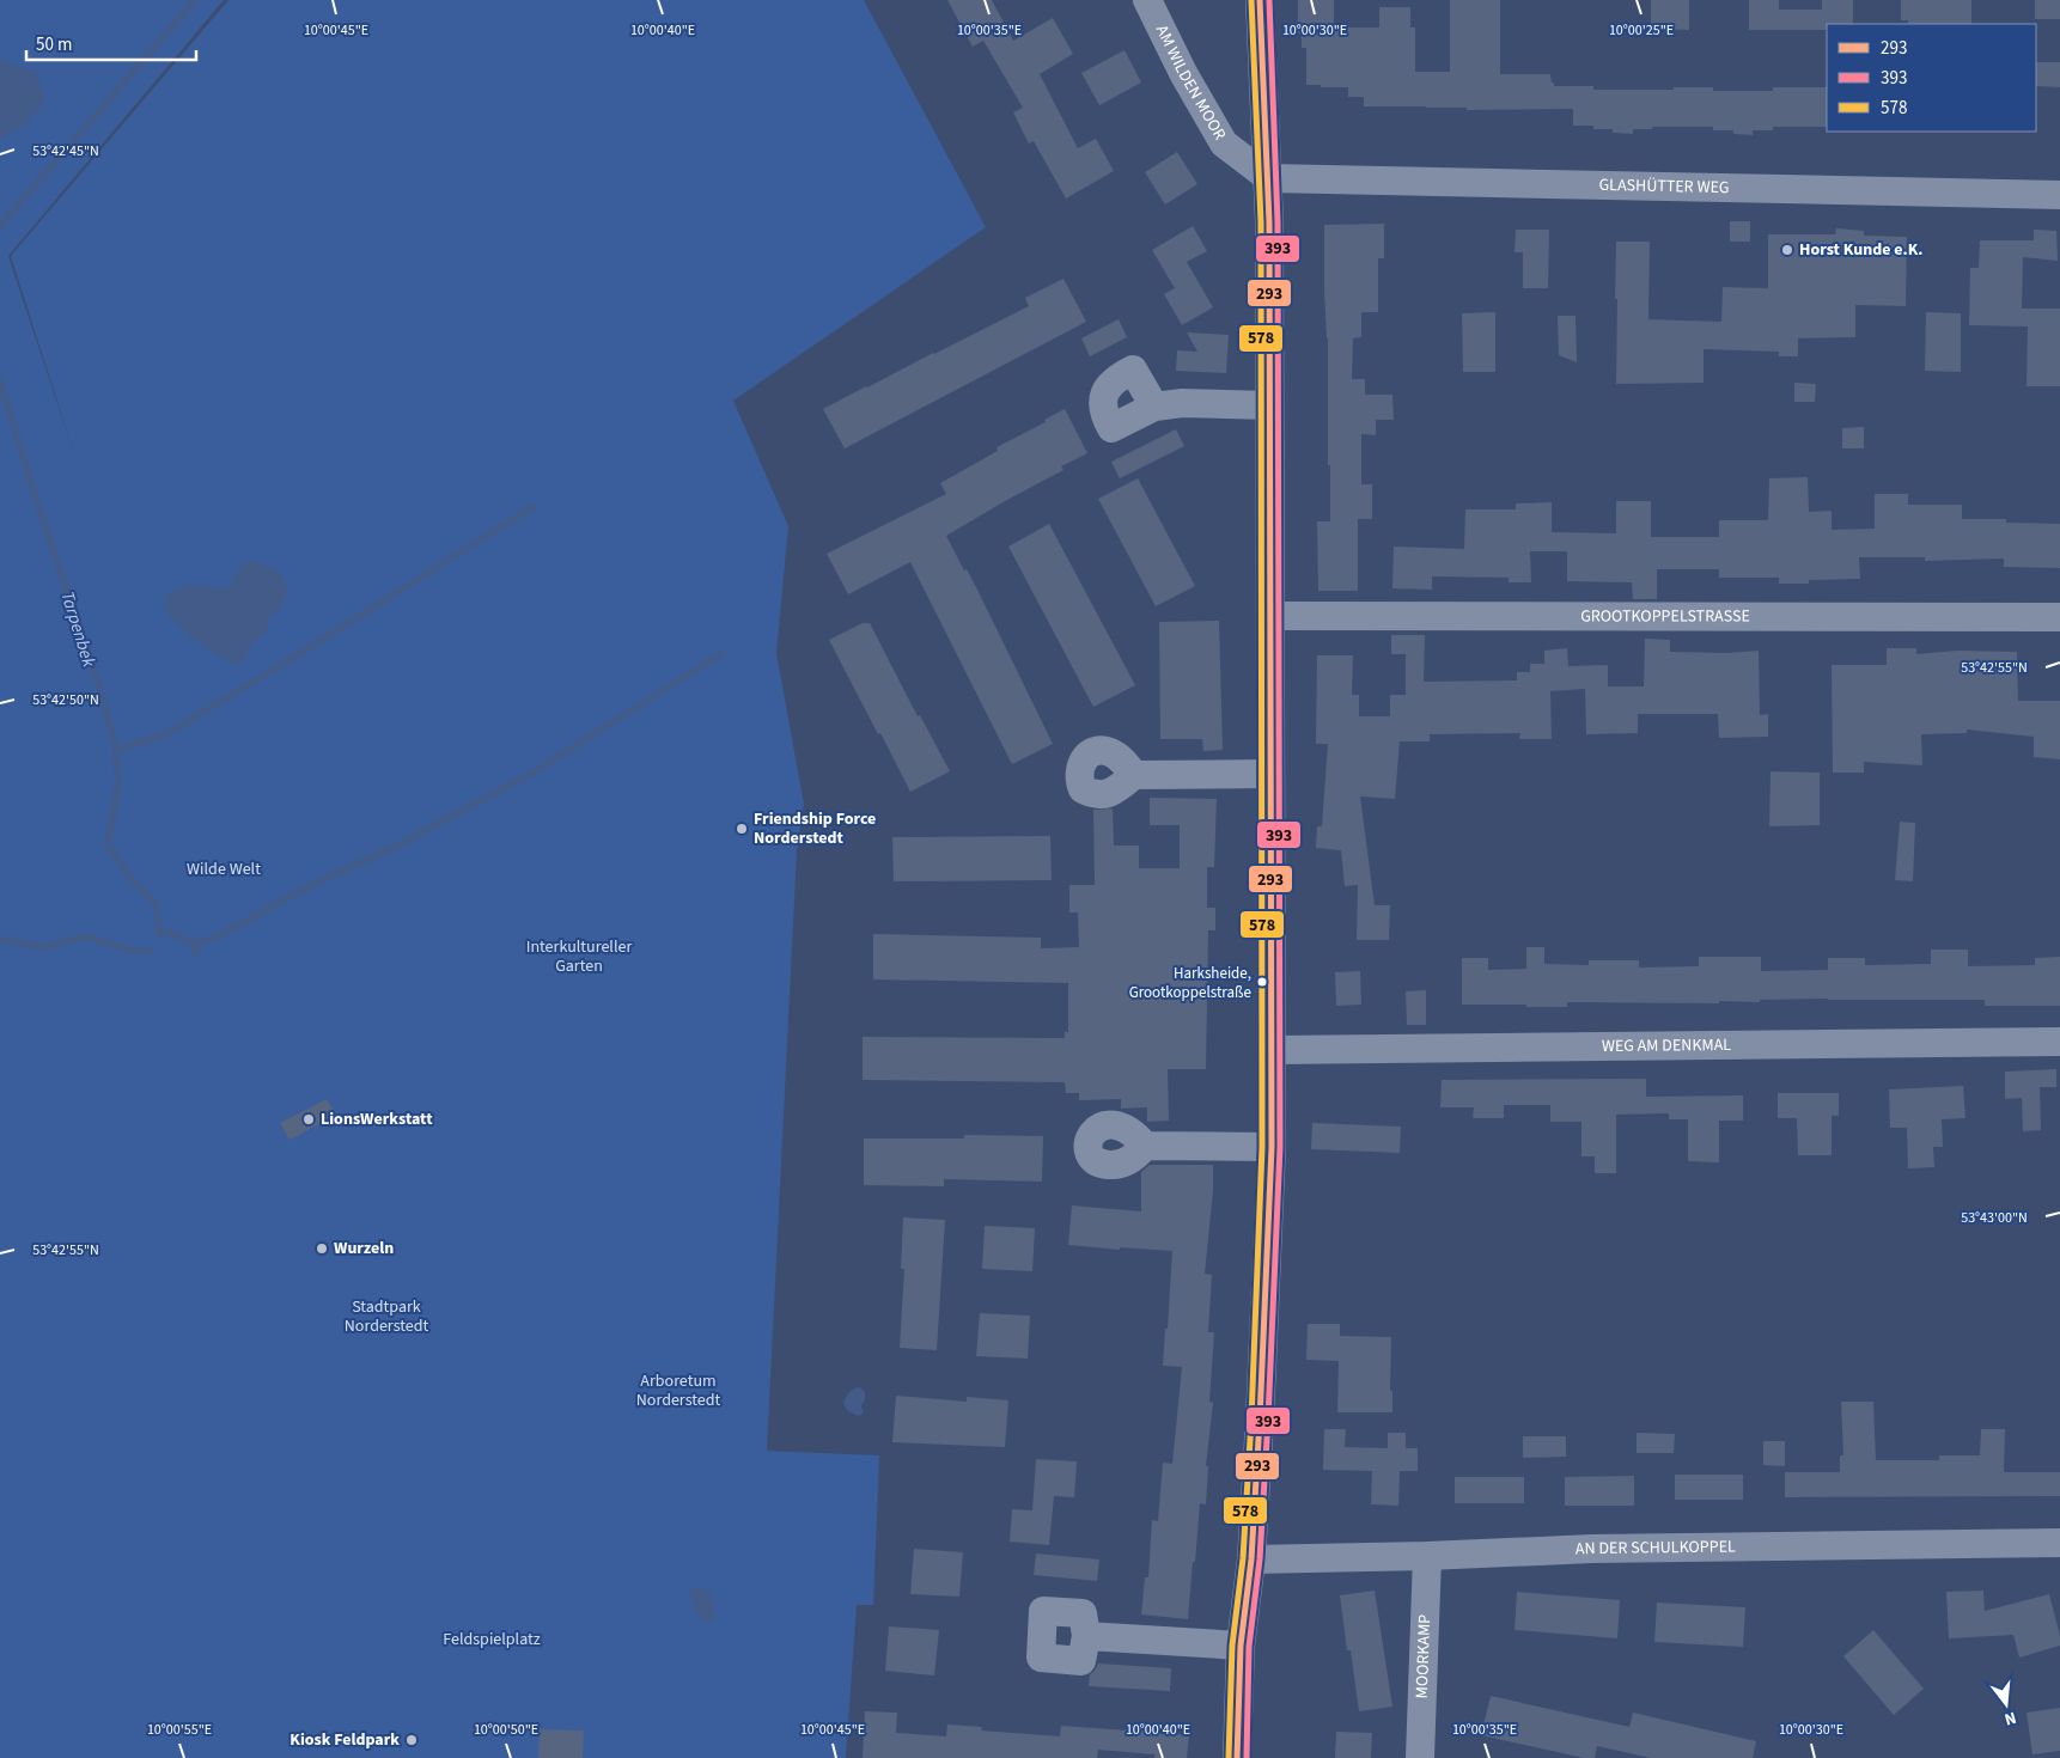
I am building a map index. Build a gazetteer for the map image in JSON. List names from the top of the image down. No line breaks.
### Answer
{"streets":{"street":["AM WILDEN MOOR","GLASHÜTTER WEG","GROOTKOPPELSTRASSE","WEG AM DENKMAL","AN DER SCHULKOPPEL","MOORKAMP"]},"crossings":[["AM WILDEN MOOR","GLASHÜTTER WEG"],["AN DER SCHULKOPPEL","MOORKAMP"]],"water":["Tarpenbek"],"parks":["Wilde Welt","Interkultureller Garten","Stadtpark Norderstedt","Arboretum Norderstedt","Feldspielplatz"],"places":["Horst Kunde e.K.","Friendship Force Norderstedt","Harksheide, Grootkoppelstraße","LionsWerkstatt","Wurzeln","Kiosk Feldpark"],"lines":["transit line 293","transit line 393","transit line 578"],"legend":["293","393","578"],"scale_bar":"50 m","north":"bottom","coordinates":["10°00'45\"E","10°00'40\"E","10°00'35\"E","10°00'30\"E","10°00'25\"E","53°42'45\"N","53°42'55\"N","53°42'50\"N","53°43'00\"N","10°00'55\"E","10°00'50\"E"]}
